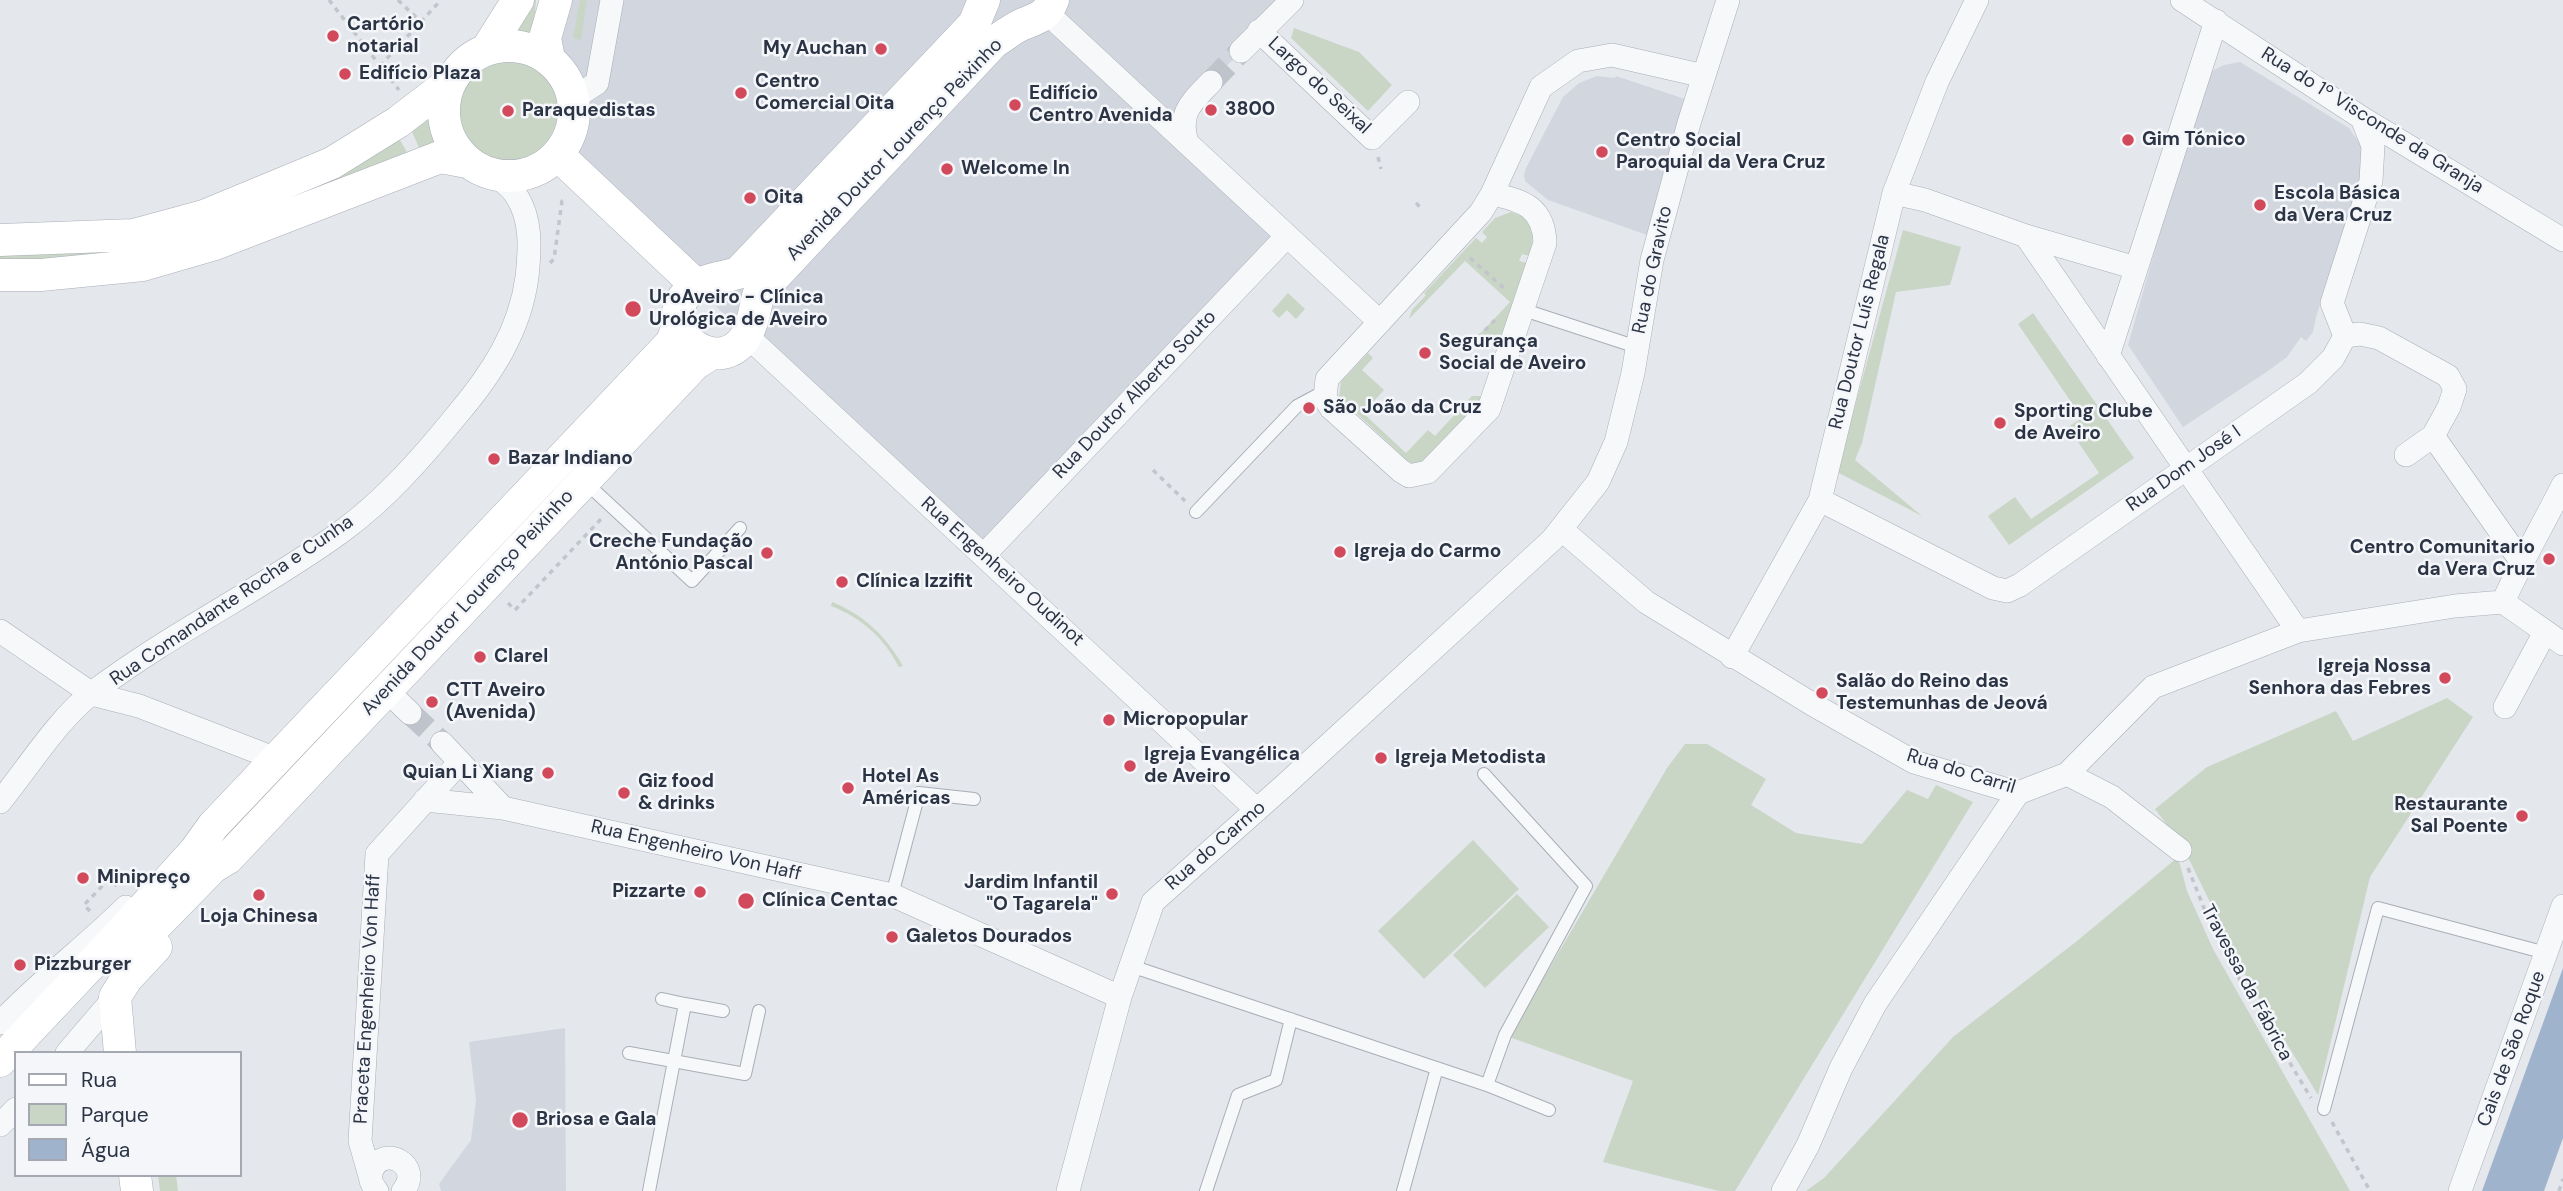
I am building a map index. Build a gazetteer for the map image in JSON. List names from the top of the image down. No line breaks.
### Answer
{"streets":{"main road":["Avenida Doutor Lourenço Peixinho"],"street":["Largo do Seixal","Rua do 1º Visconde da Granja","Rua do Gravito","Rua Doutor Luís Regala","Rua Doutor Alberto Souto","Rua Dom José I","Rua Engenheiro Oudinot","Rua Comandante Rocha e Cunha","Rua do Carril","Rua do Carmo","Rua Engenheiro Von Haff","Praceta Engenheiro Von Haff","Cais de São Roque"],"path":["Travessa da Fábrica"]},"crossings":[["Avenida Doutor Lourenço Peixinho","Rua Engenheiro Oudinot"],["Rua do Gravito","Rua do Carril"],["Rua do Gravito","Rua do Carmo"],["Rua Doutor Luís Regala","Rua Dom José I"],["Rua Doutor Luís Regala","Rua do Carril"],["Rua Doutor Alberto Souto","Rua Engenheiro Oudinot"],["Rua Engenheiro Oudinot","Rua do Carmo"],["Rua do Carril","Rua do Carmo"],["Rua do Carmo","Rua Engenheiro Von Haff"],["Rua Engenheiro Von Haff","Praceta Engenheiro Von Haff"]],"places":["Cartório notarial","My Auchan","Edifício Plaza","Centro Comercial Oita","Edifício Centro Avenida","3800","Paraquedistas","Gim Tónico","Centro Social Paroquial da Vera Cruz","Welcome In","Oita","Escola Básica da Vera Cruz","UroAveiro - Clínica Urológica de Aveiro","Segurança Social de Aveiro","São João da Cruz","Sporting Clube de Aveiro","Bazar Indiano","Igreja do Carmo","Creche Fundação António Pascal","Centro Comunitario da Vera Cruz","Clínica Izzifit","Clarel","Igreja Nossa Senhora das Febres","Salão do Reino das Testemunhas de Jeová","CTT Aveiro (Avenida)","Micropopular","Igreja Metodista","Igreja Evangélica de Aveiro","Quian Li Xiang","Hotel As Américas","Giz food & drinks","Restaurante Sal Poente","Minipreço","Pizzarte","Jardim Infantil \"O Tagarela\"","Loja Chinesa","Clínica Centac","Galetos Dourados","Pizzburger","Briosa e Gala"],"legend":["Rua","Parque","Água"]}
